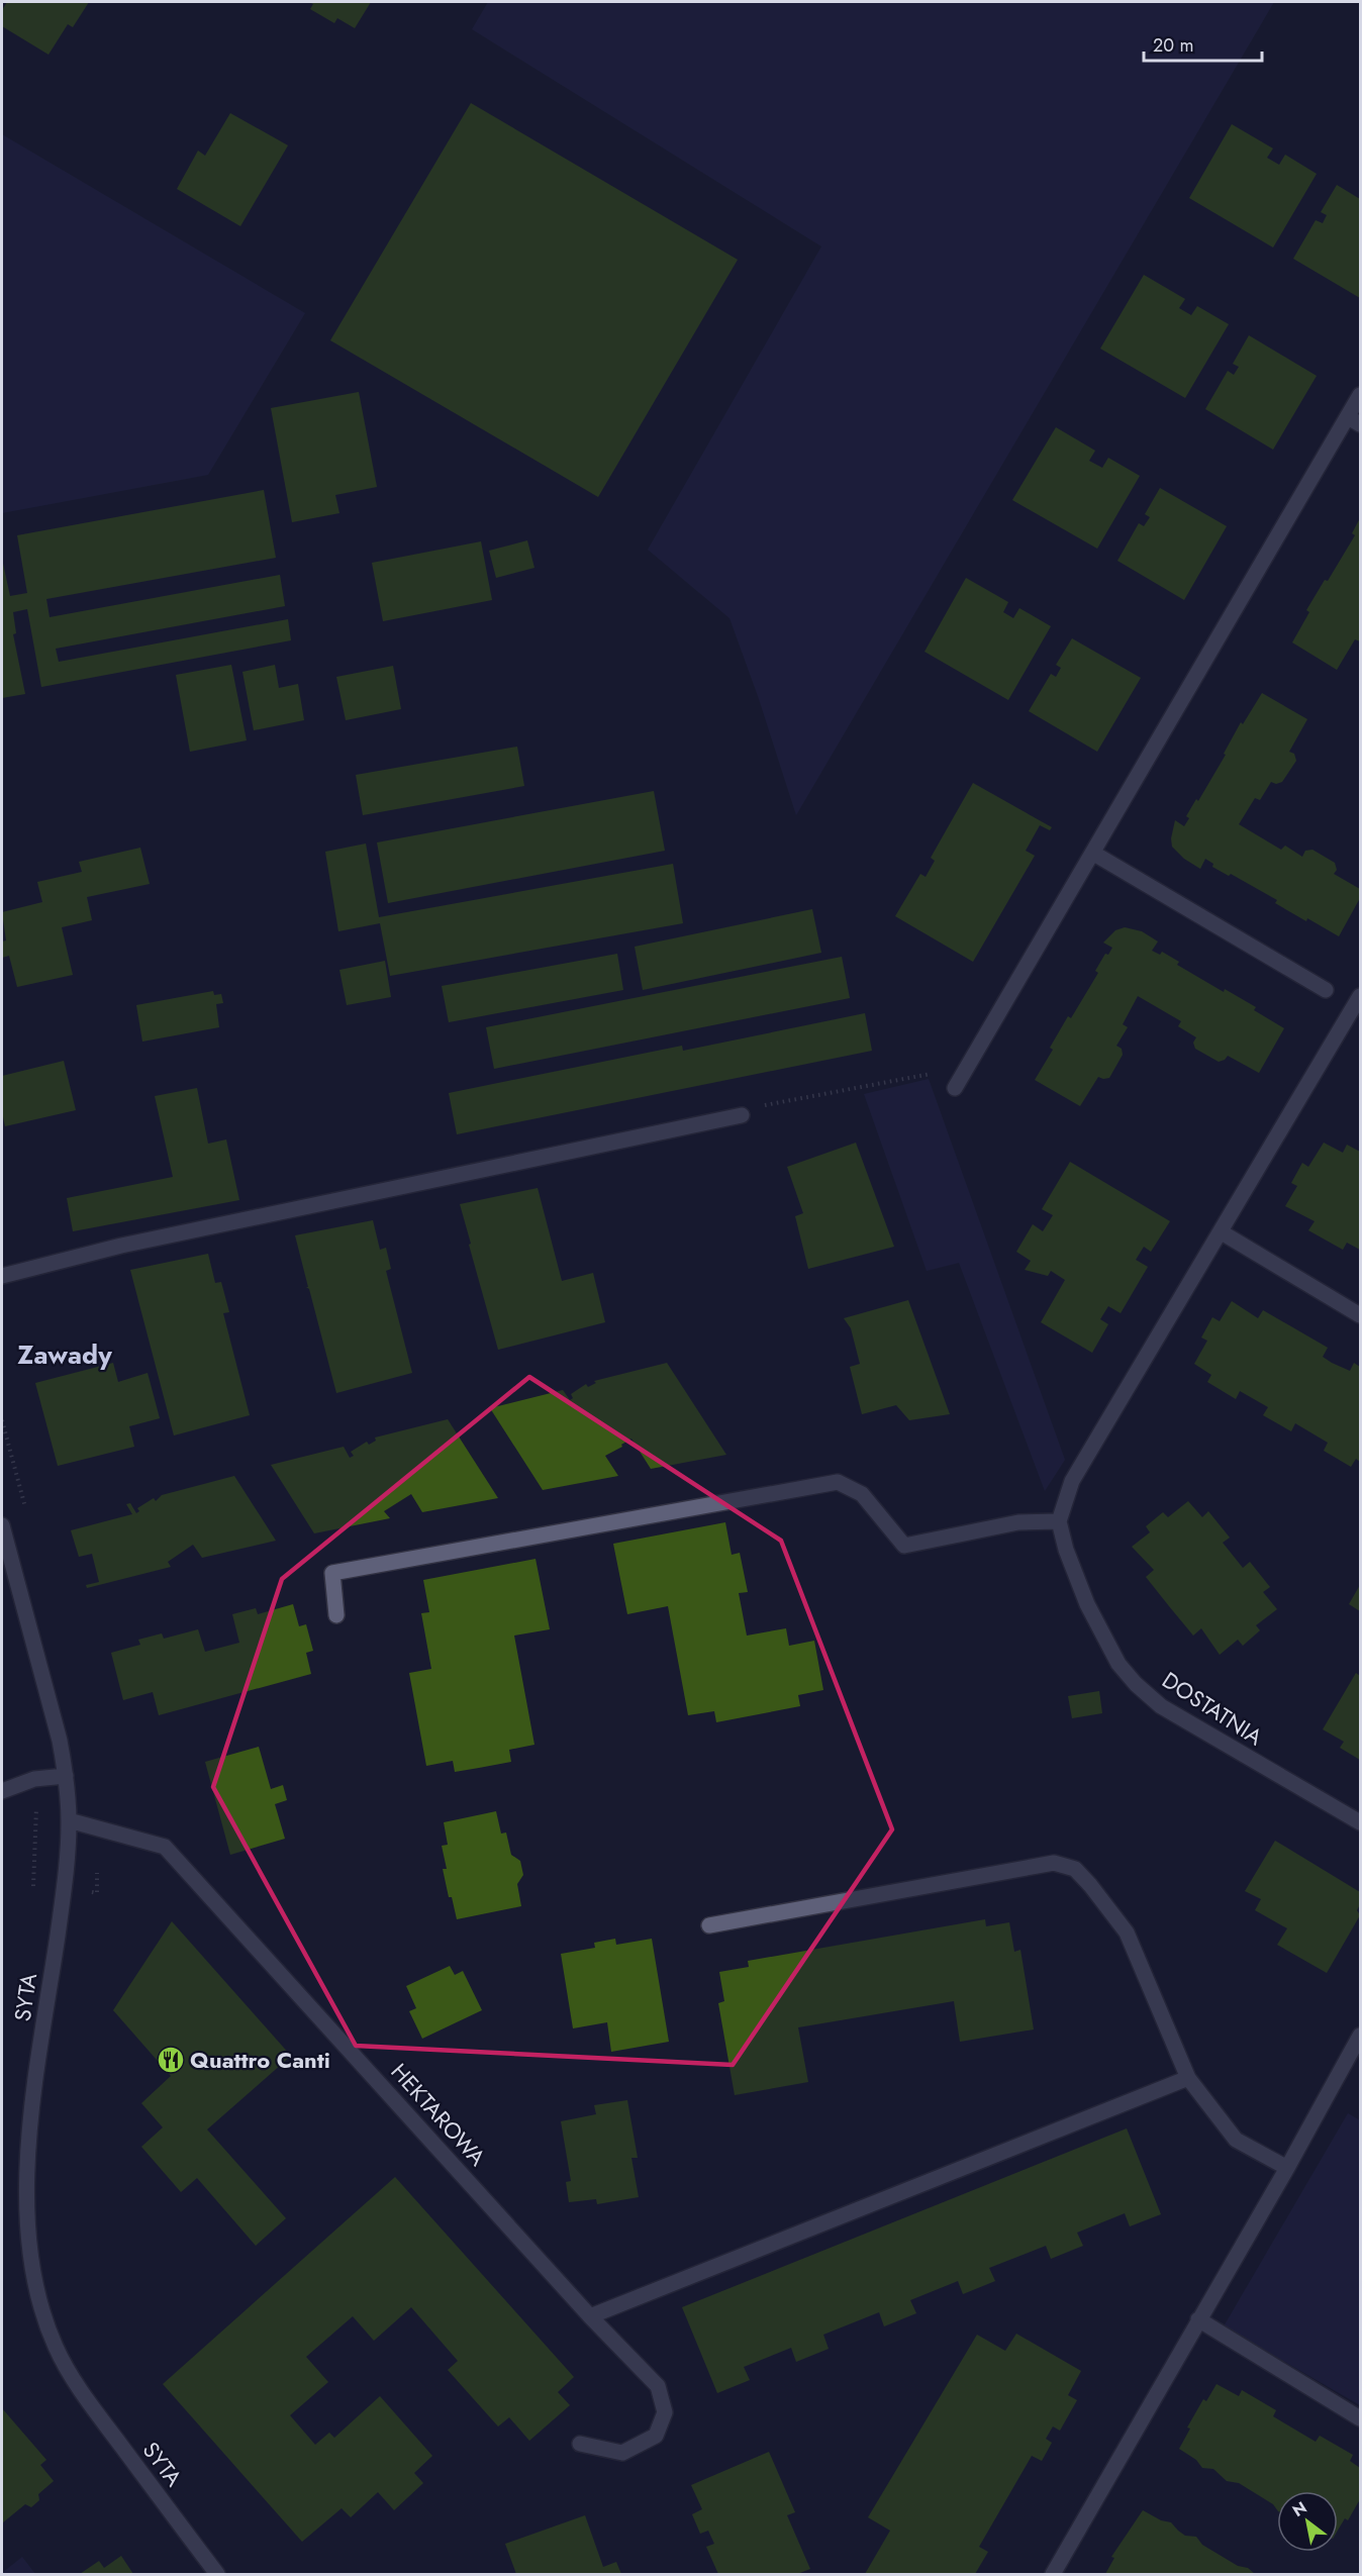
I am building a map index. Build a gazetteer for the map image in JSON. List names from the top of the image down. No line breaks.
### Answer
{"streets":{"street":["DOSTATNIA","SYTA","HEKTAROWA"]},"crossings":[["SYTA","HEKTAROWA"]],"districts":["Zawady"],"places":{"restaurant":["Quattro Canti"]},"scale_bar":"20 m","north":"top left"}
